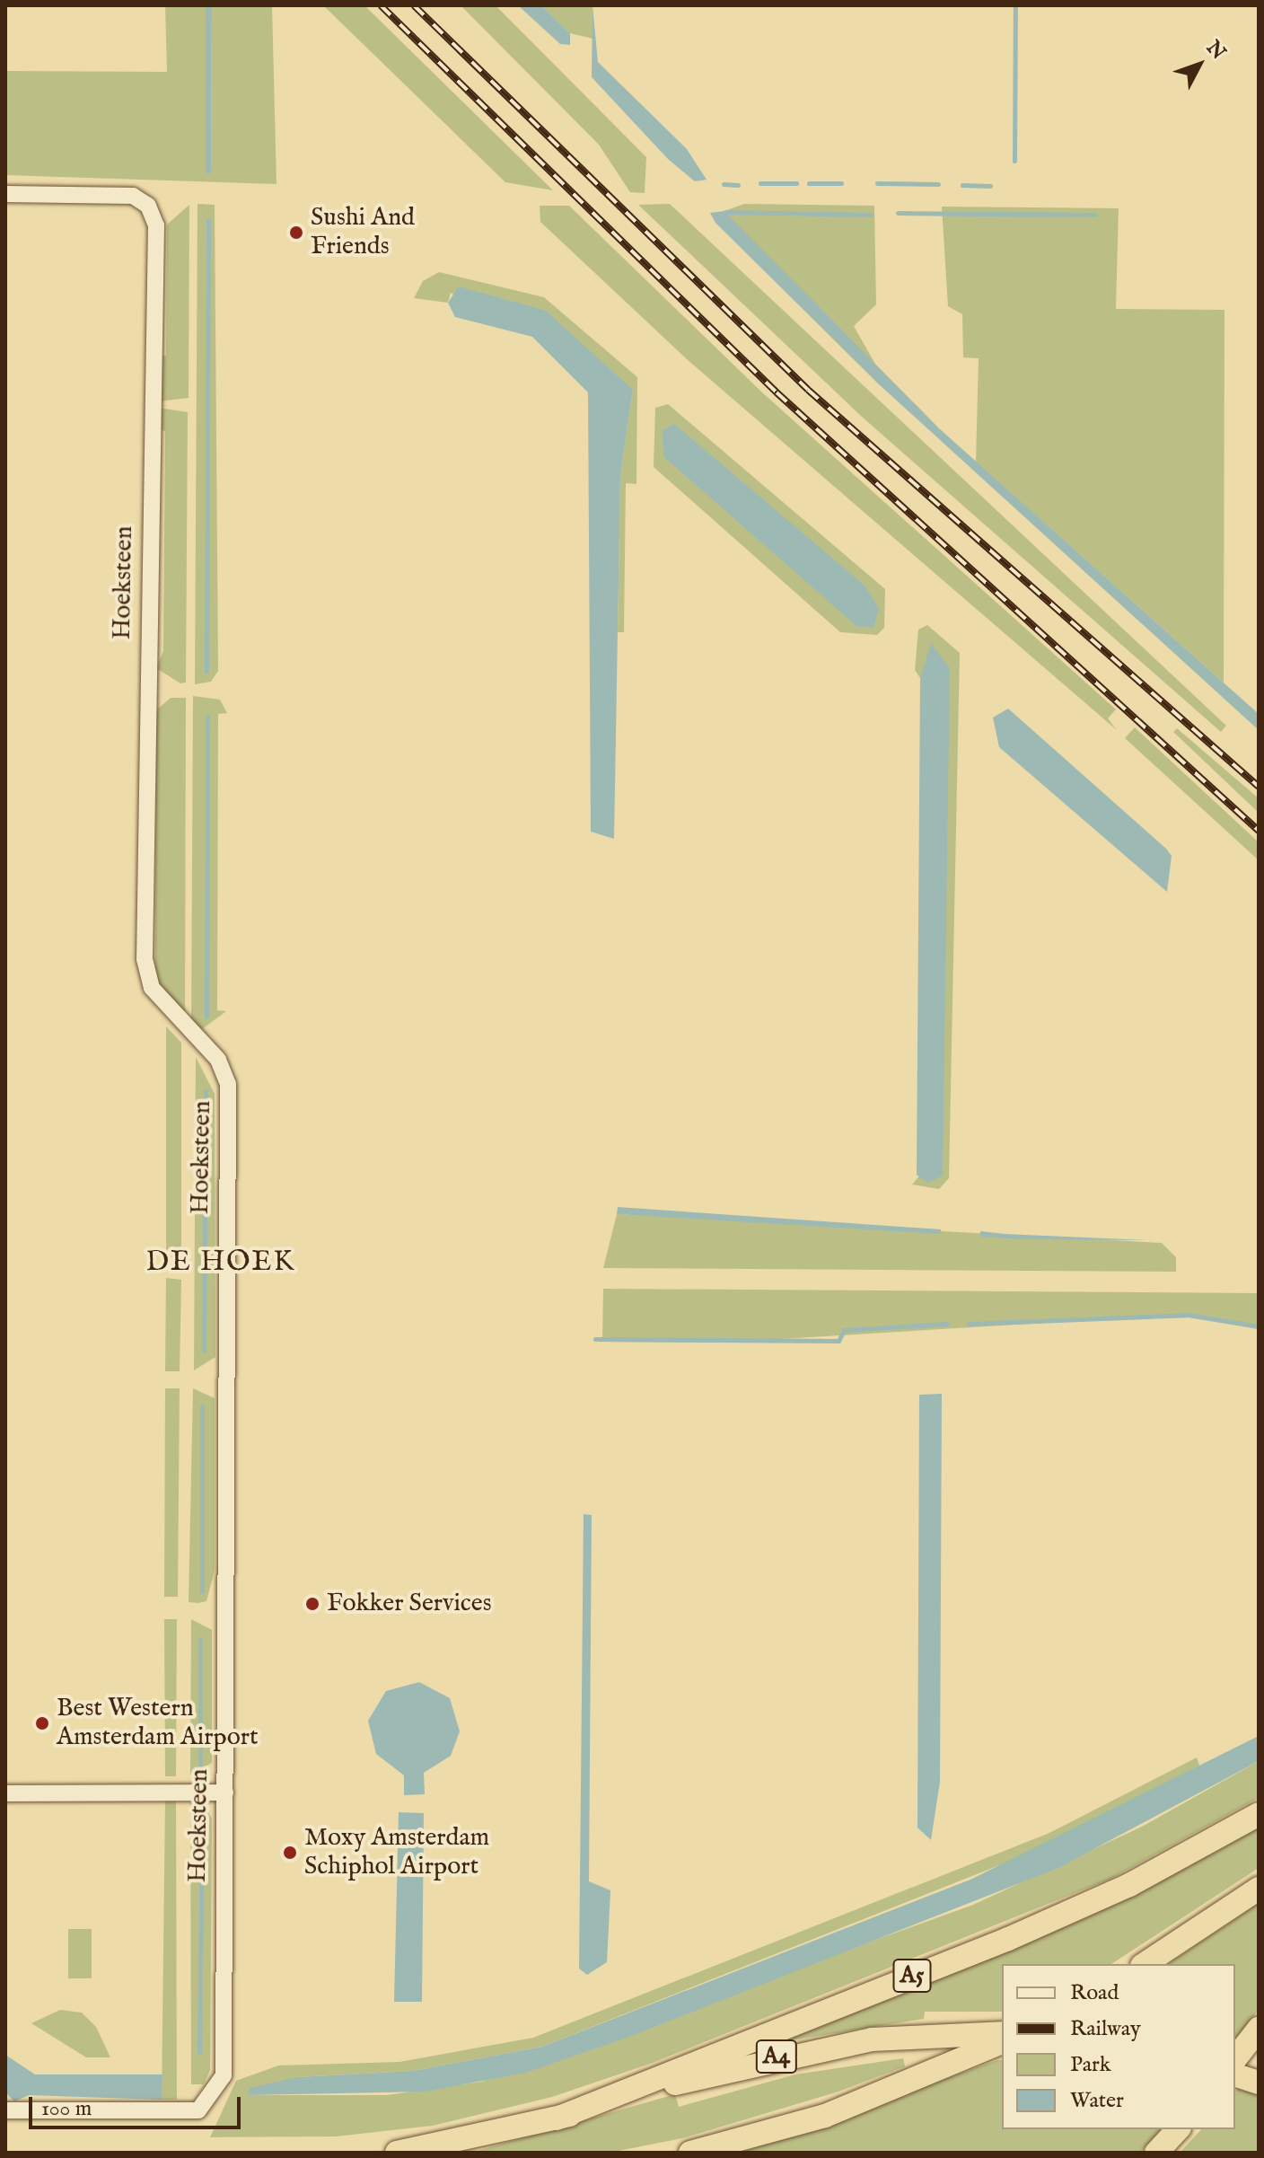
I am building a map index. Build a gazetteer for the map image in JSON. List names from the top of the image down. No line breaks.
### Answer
{"streets":{"highway":["A5","A4"],"street":["Hoeksteen"]},"crossings":[["A5","A4"]],"districts":["DE HOEK"],"places":["Sushi And Friends","Fokker Services","Best Western Amsterdam Airport","Moxy Amsterdam Schiphol Airport"],"legend":["Road","Railway","Park","Water"],"scale_bar":"100 m","north":"top right"}
